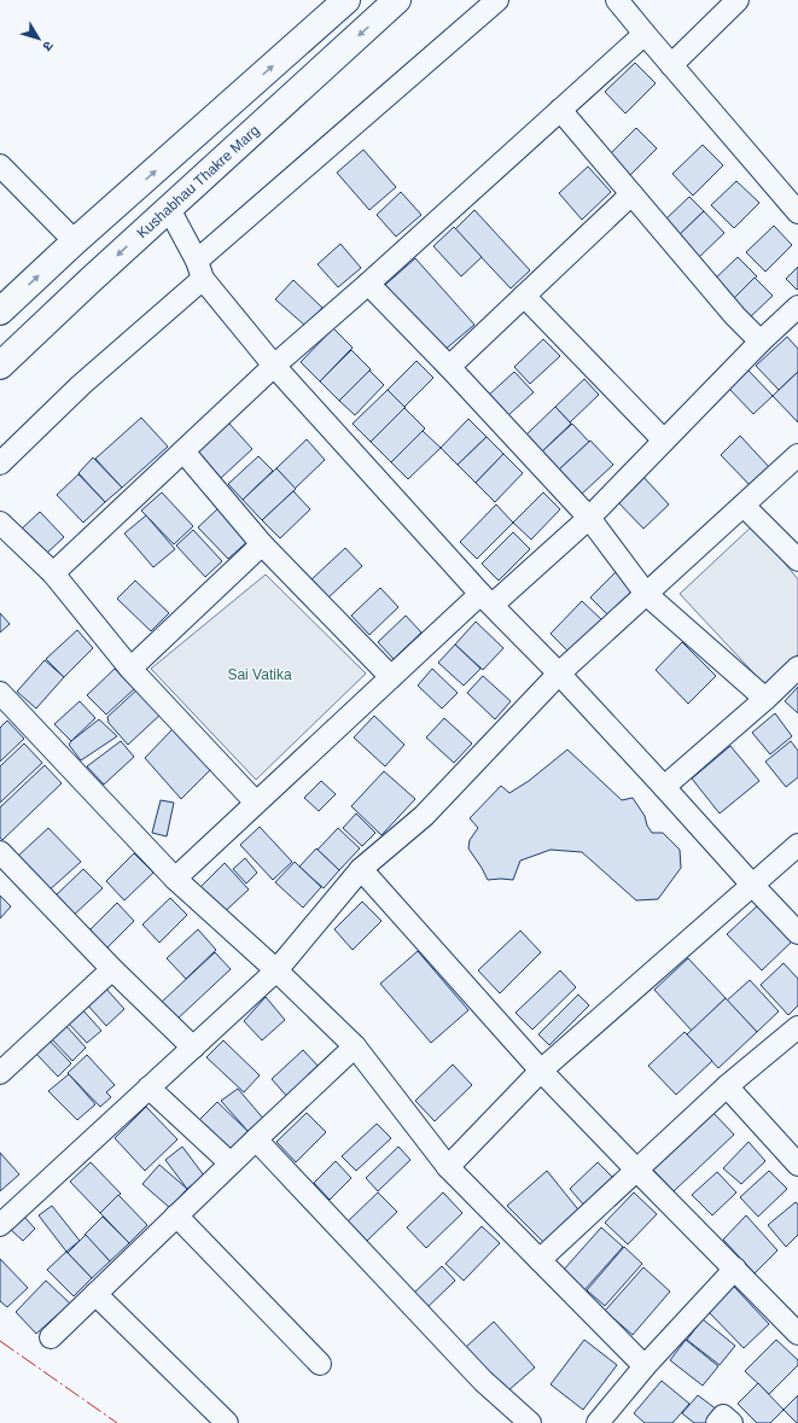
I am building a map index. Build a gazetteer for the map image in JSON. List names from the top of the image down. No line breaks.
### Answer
{"streets":{"main road":["Kushabhau Thakre Marg"]},"parks":["Sai Vatika"],"north":"bottom right"}
